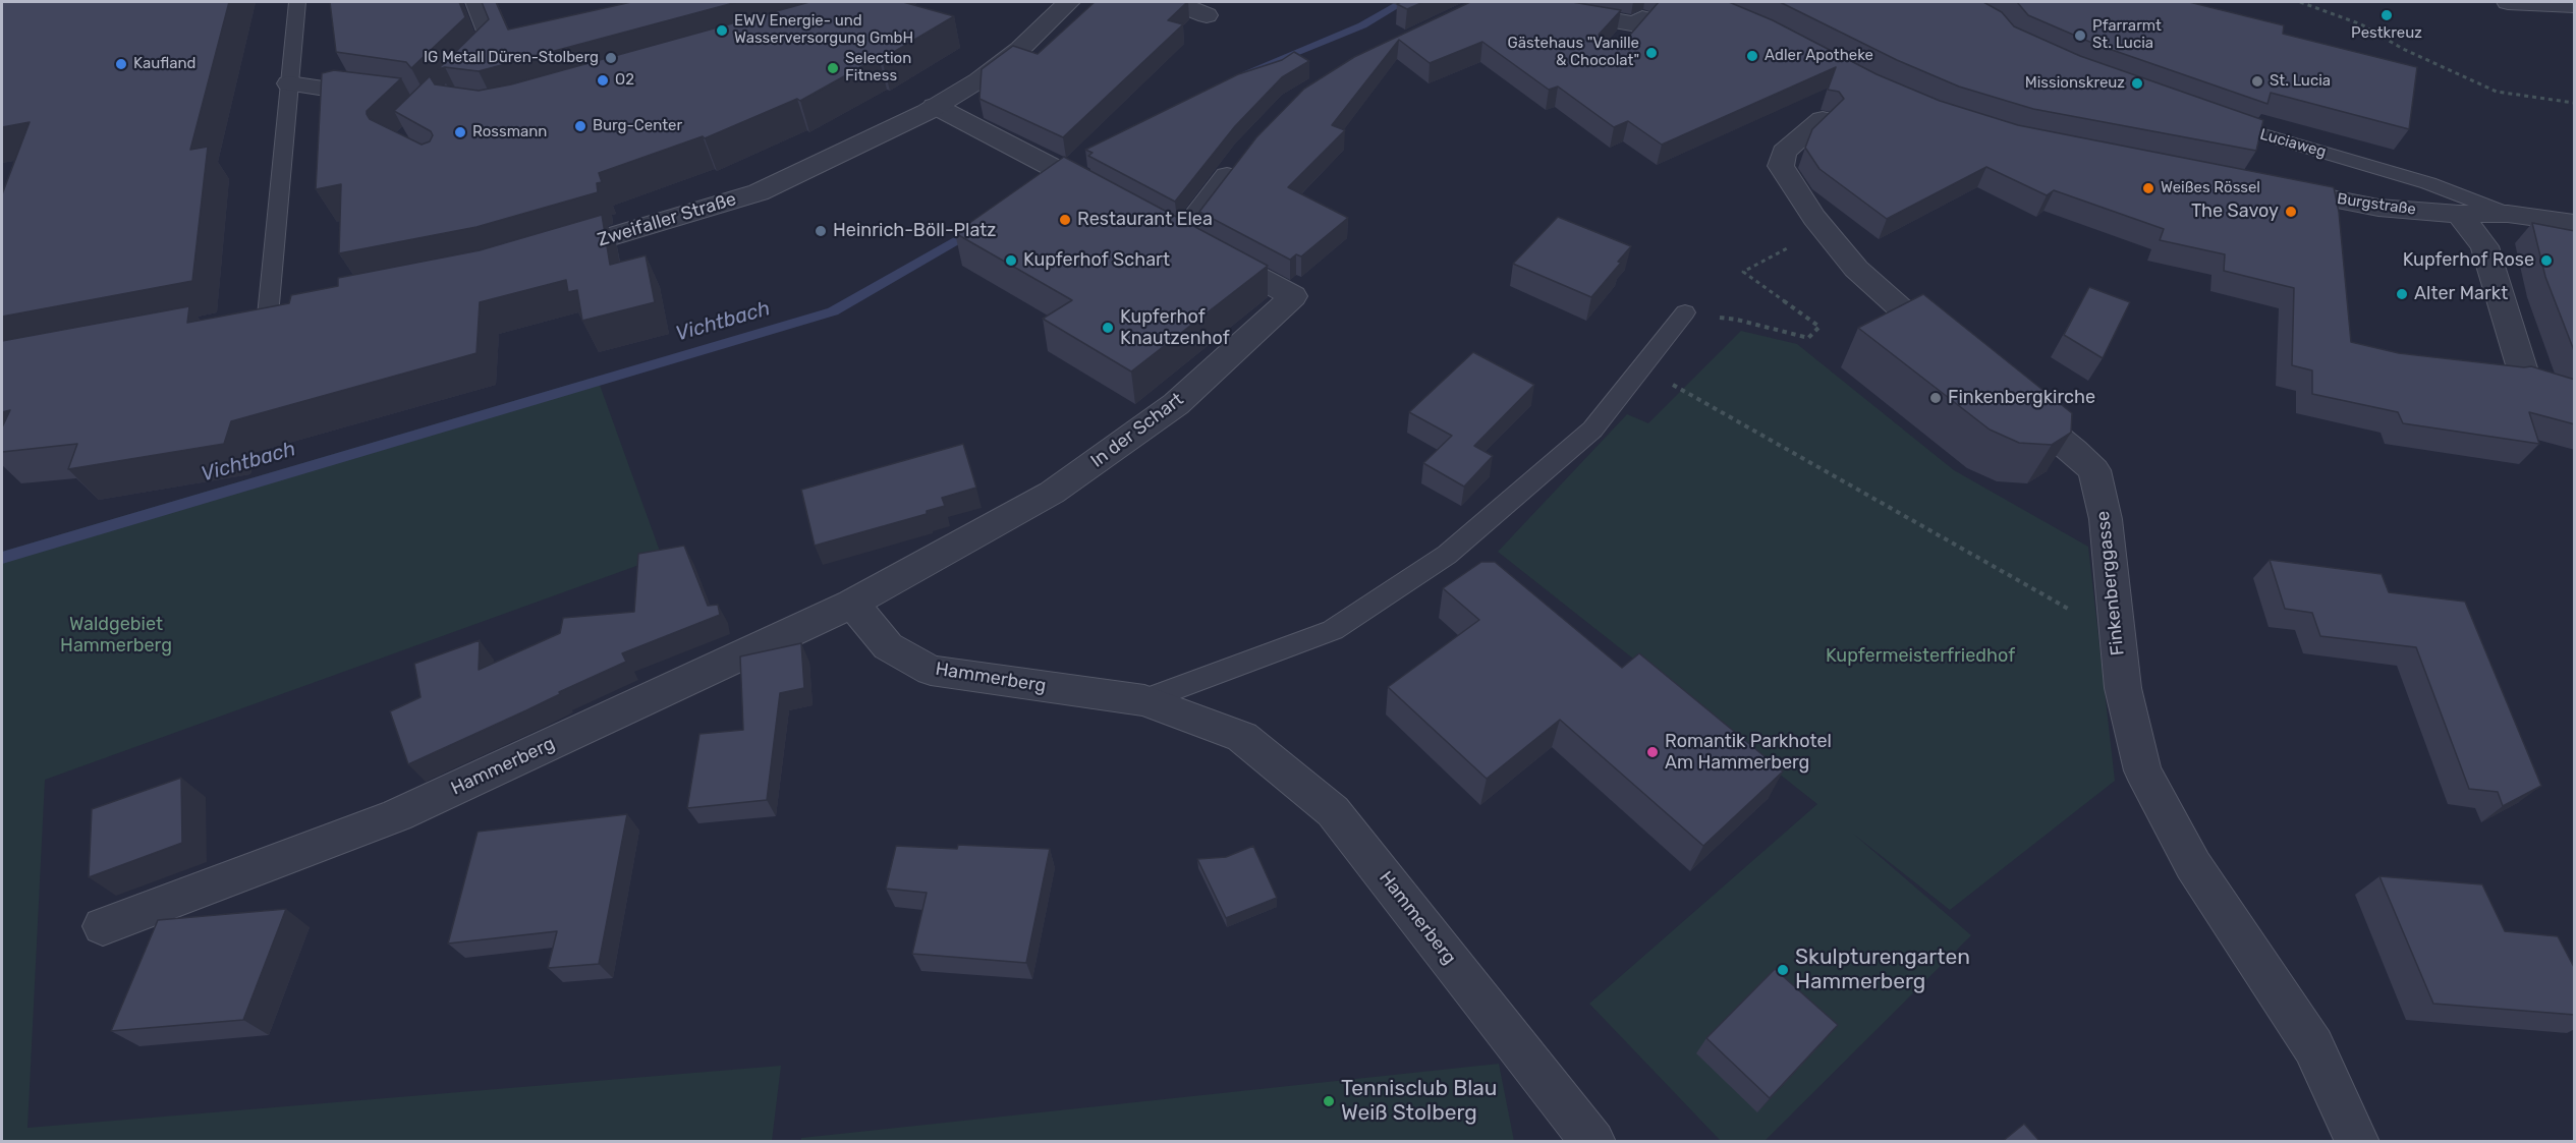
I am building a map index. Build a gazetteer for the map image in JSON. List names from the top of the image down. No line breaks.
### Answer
{"streets":{"street":["Burgstraße","Zweifaller Straße","In der Schart","Finkenberggasse","Hammerberg"],"lane":["Luciaweg"]},"crossings":[["Luciaweg","Burgstraße"],["In der Schart","Hammerberg"]],"water":["Vichtbach"],"parks":["Waldgebiet Hammerberg","Kupfermeisterfriedhof"],"places":["Pestkreuz","EWV Energie- und Wasserversorgung GmbH","Pfarrarmt St. Lucia","Gästehaus \"Vanille & Chocolat\"","Adler Apotheke","IG Metall Düren-Stolberg","Kaufland","Selection Fitness","O2","St. Lucia","Missionskreuz","Burg-Center","Rossmann","Weißes Rössel","The Savoy","Restaurant Elea","Heinrich-Böll-Platz","Kupferhof Schart","Kupferhof Rose","Alter Markt","Kupferhof Knautzenhof","Finkenbergkirche","Romantik Parkhotel Am Hammerberg","Skulpturengarten Hammerberg","Tennisclub Blau Weiß Stolberg"]}
